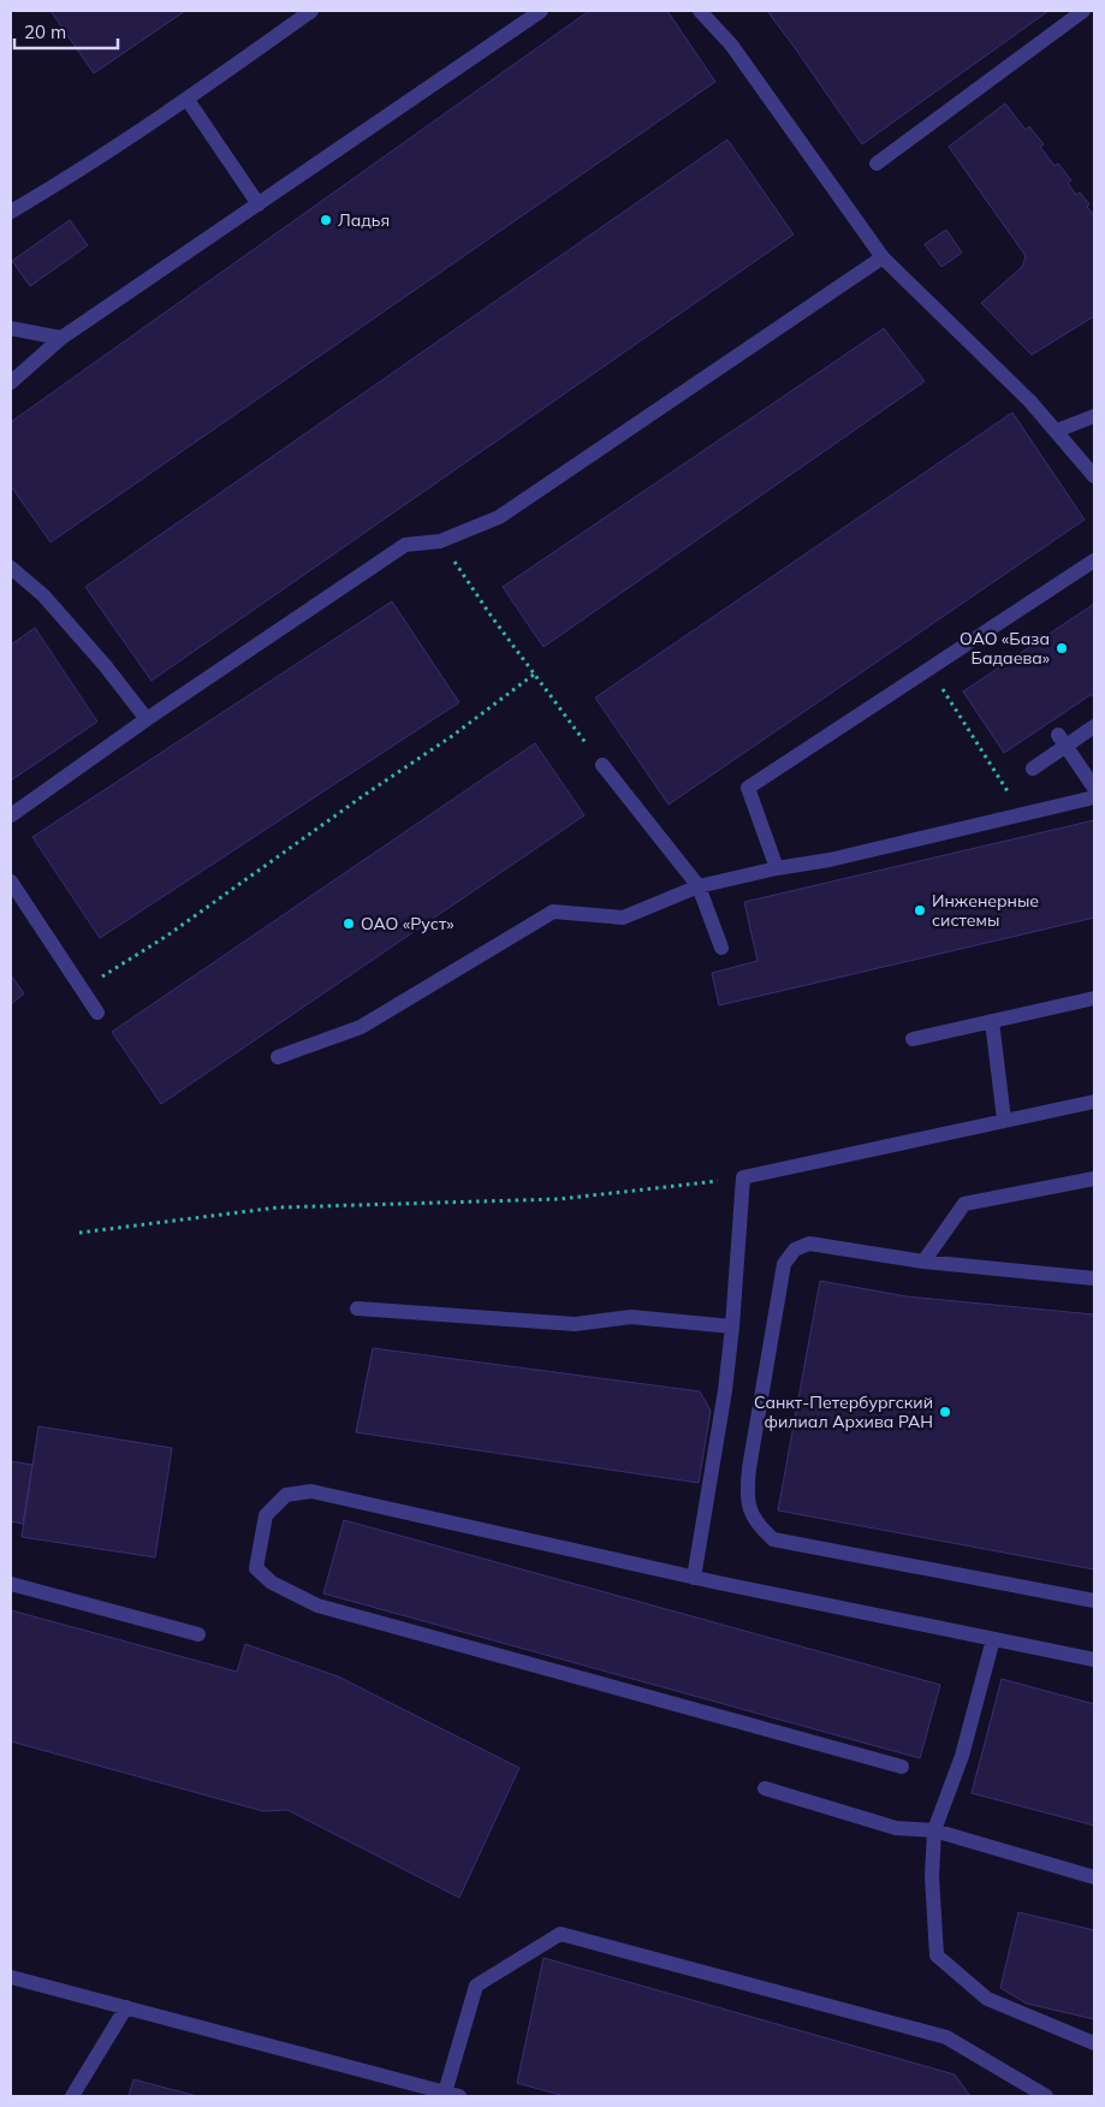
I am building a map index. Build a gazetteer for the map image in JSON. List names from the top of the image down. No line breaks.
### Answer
{"places":["Ладья","ОАО «База Бадаева»","Инженерные системы","ОАО «Руст»","Санкт-Петербургский филиал Архива РАН"],"scale_bar":"20 m"}
